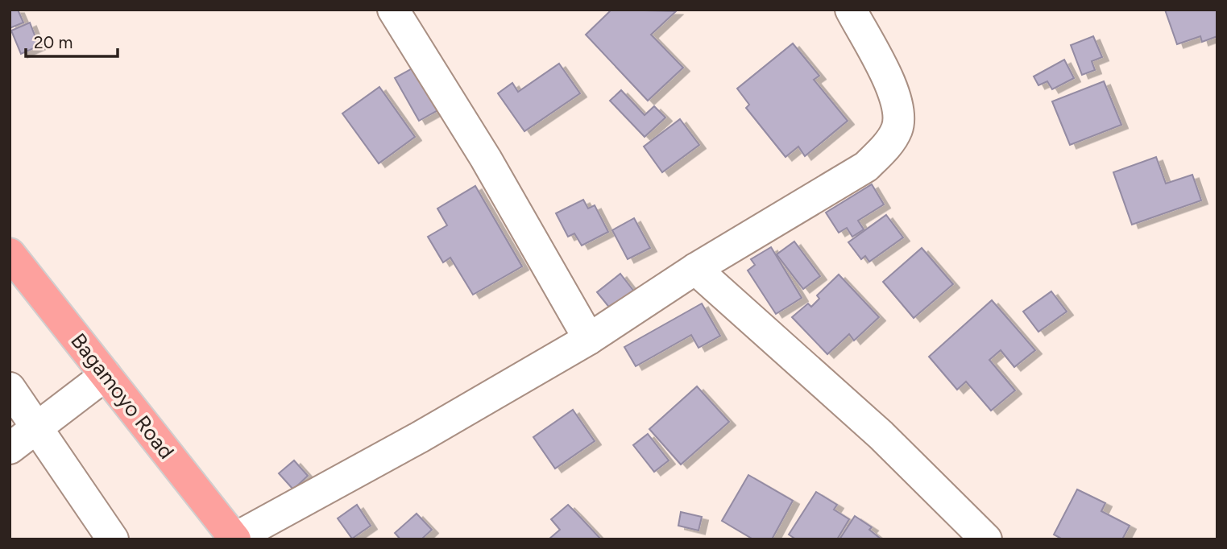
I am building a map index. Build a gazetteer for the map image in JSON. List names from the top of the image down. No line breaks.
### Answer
{"streets":{"highway":["Bagamoyo Road"]},"scale_bar":"20 m"}
